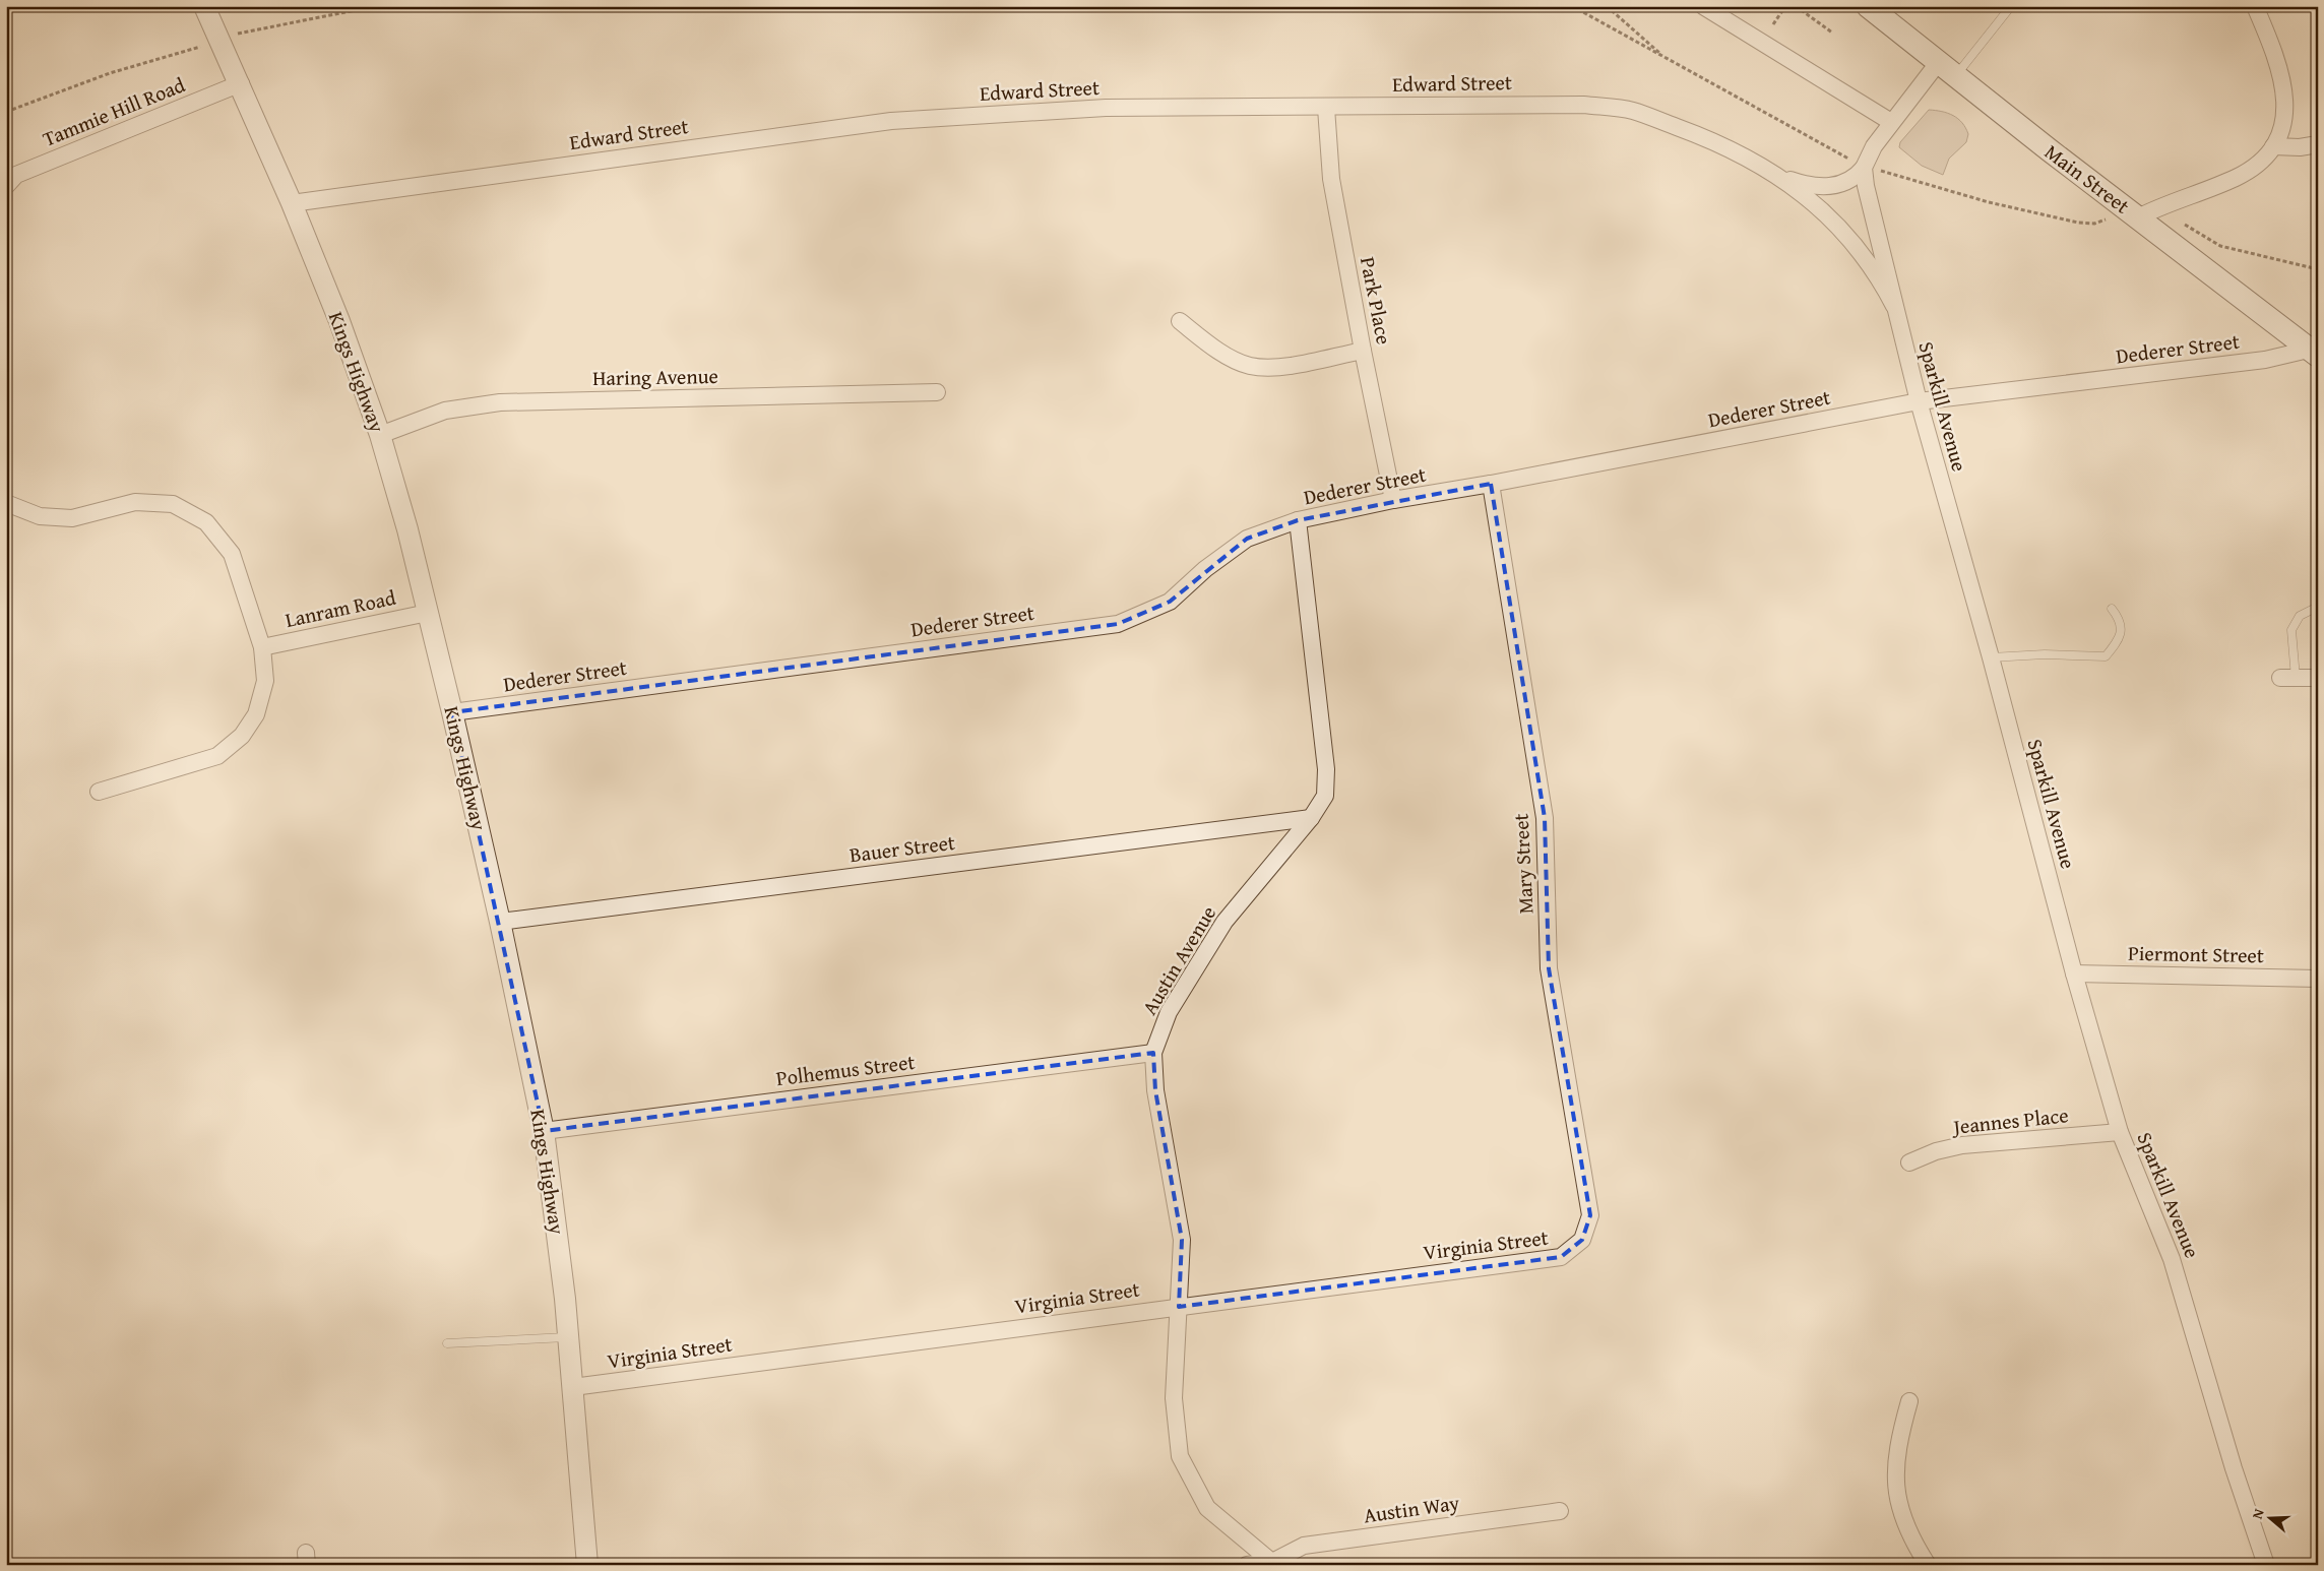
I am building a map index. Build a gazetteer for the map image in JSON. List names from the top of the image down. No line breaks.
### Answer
{"streets":{"main road":["Main Street"],"street":["Edward Street","Tammie Hill Road","Park Place","Dederer Street","Kings Highway","Haring Avenue","Sparkill Avenue","Lanram Road","Bauer Street","Mary Street","Piermont Street","Austin Avenue","Polhemus Street","Jeannes Place","Virginia Street","Austin Way"]},"crossings":[["Edward Street","Park Place"],["Edward Street","Kings Highway"],["Tammie Hill Road","Kings Highway"],["Main Street","Dederer Street"],["Park Place","Dederer Street"],["Dederer Street","Kings Highway"],["Dederer Street","Sparkill Avenue"],["Dederer Street","Mary Street"],["Dederer Street","Austin Avenue"],["Kings Highway","Haring Avenue"],["Kings Highway","Lanram Road"],["Kings Highway","Bauer Street"],["Kings Highway","Polhemus Street"],["Kings Highway","Virginia Street"],["Sparkill Avenue","Piermont Street"],["Sparkill Avenue","Jeannes Place"],["Bauer Street","Austin Avenue"],["Mary Street","Virginia Street"],["Austin Avenue","Polhemus Street"],["Austin Avenue","Virginia Street"],["Austin Avenue","Austin Way"]],"north":"left"}
